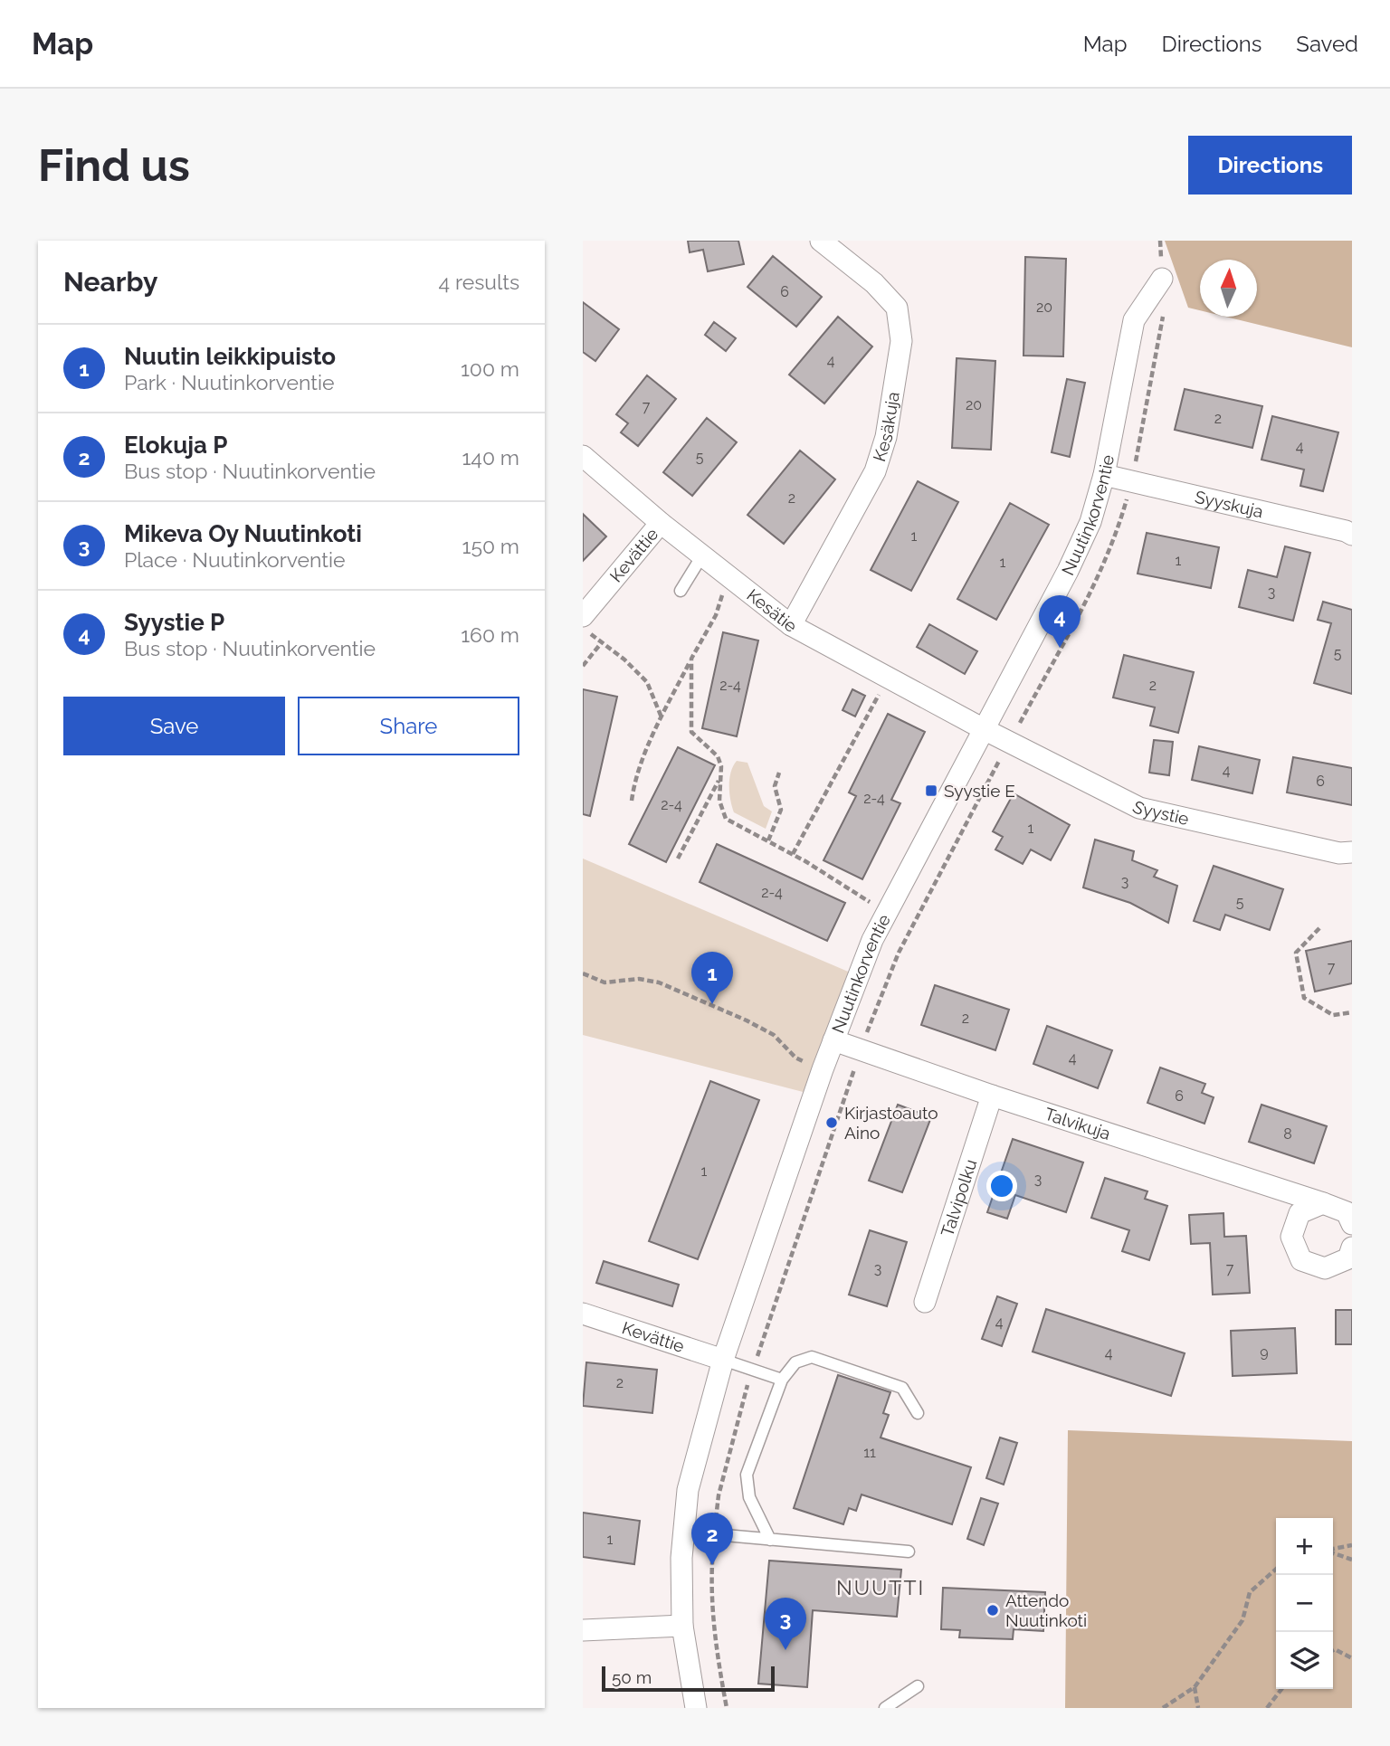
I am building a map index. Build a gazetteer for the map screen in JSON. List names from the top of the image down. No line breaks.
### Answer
{"streets":{"street":["Kesäkuja","Syyskuja","Nuutinkorventie","Kevättie","Kesätie","Syystie","Talvikuja","Talvipolku"]},"crossings":[["Kesäkuja","Kesätie"],["Syyskuja","Nuutinkorventie"],["Nuutinkorventie","Kevättie"],["Nuutinkorventie","Kesätie"],["Nuutinkorventie","Syystie"],["Nuutinkorventie","Talvikuja"],["Kevättie","Kesätie"],["Kesätie","Syystie"],["Talvikuja","Talvipolku"]],"districts":["NUUTTI"],"places":{"transit":["Syystie E"],"other":["Kirjastoauto Aino","Attendo Nuutinkoti"]},"house_numbers":["6","20","4","20","7","2","4","5","2","1","1","1","3","5","2-4","2","4","6","2-4","2-4","1","3","2-4","5","7","2","4","6","8","1","3","3","7","4","9","4","2","11","1"],"scale_bar":"50 m","north":"top","page":{"header":"Map","nav":["Map","Directions","Saved"],"buttons":["Directions",["Save","Share"]],"title":"Find us","heading":["Nearby","4 results"],"list":[{"mark":"1","name":"Nuutin leikkipuisto","note":"Park · Nuutinkorventie","value":"100 m"},{"mark":"2","name":"Elokuja P","note":"Bus stop · Nuutinkorventie","value":"140 m"},{"mark":"3","name":"Mikeva Oy Nuutinkoti","note":"Place · Nuutinkorventie","value":"150 m"},{"mark":"4","name":"Syystie P","note":"Bus stop · Nuutinkorventie","value":"160 m"}],"pins":["4","1","2","3"],"map_buttons":["+","−"],"scale":"50 m"}}
